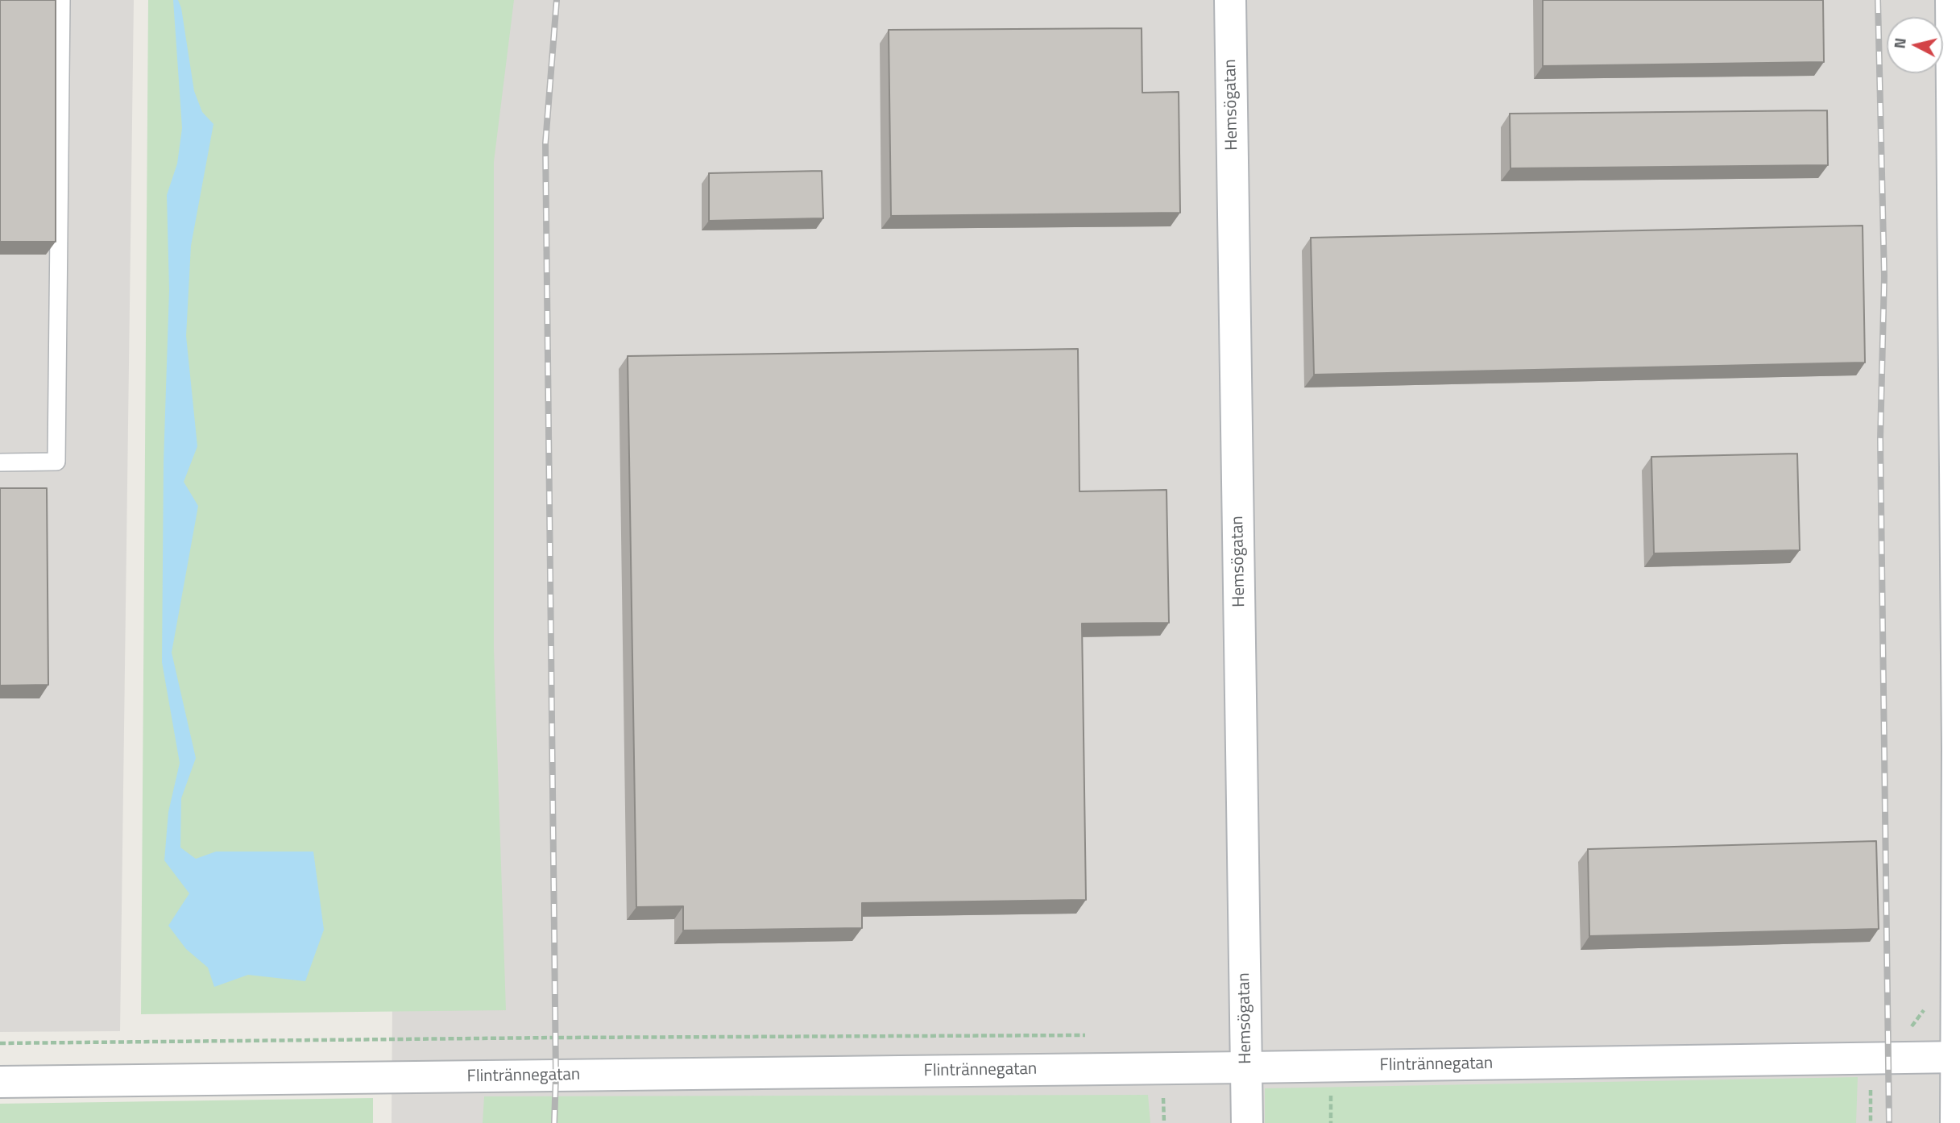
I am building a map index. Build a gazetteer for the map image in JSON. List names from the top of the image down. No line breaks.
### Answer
{"streets":{"street":["Hemsögatan","Flintrännegatan"]},"crossings":[["Hemsögatan","Flintrännegatan"]],"north":"left"}
